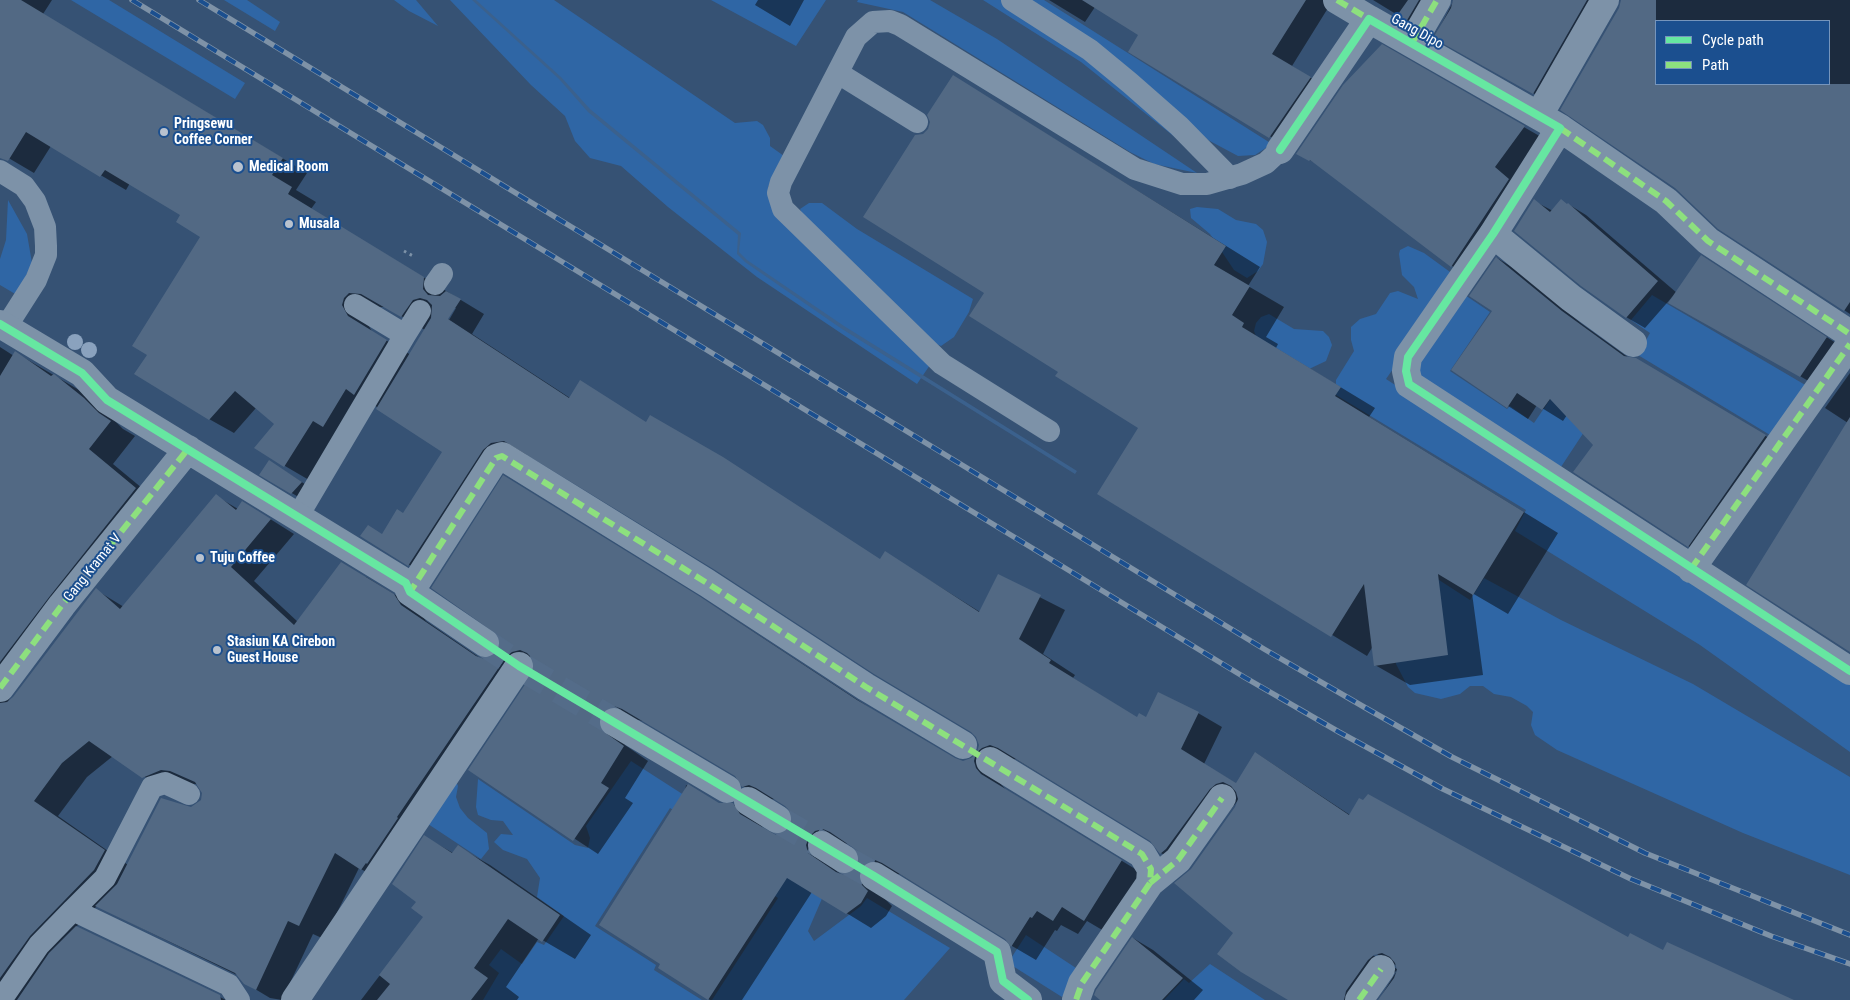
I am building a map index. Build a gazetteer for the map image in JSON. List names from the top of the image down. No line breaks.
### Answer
{"streets":{"street":["Gang Dipo","Gang Kramat V"]},"places":["Pringsewu Coffee Corner","Medical Room","Musala","Tuju Coffee","Stasiun KA Cirebon Guest House"],"legend":["Cycle path","Path"]}
